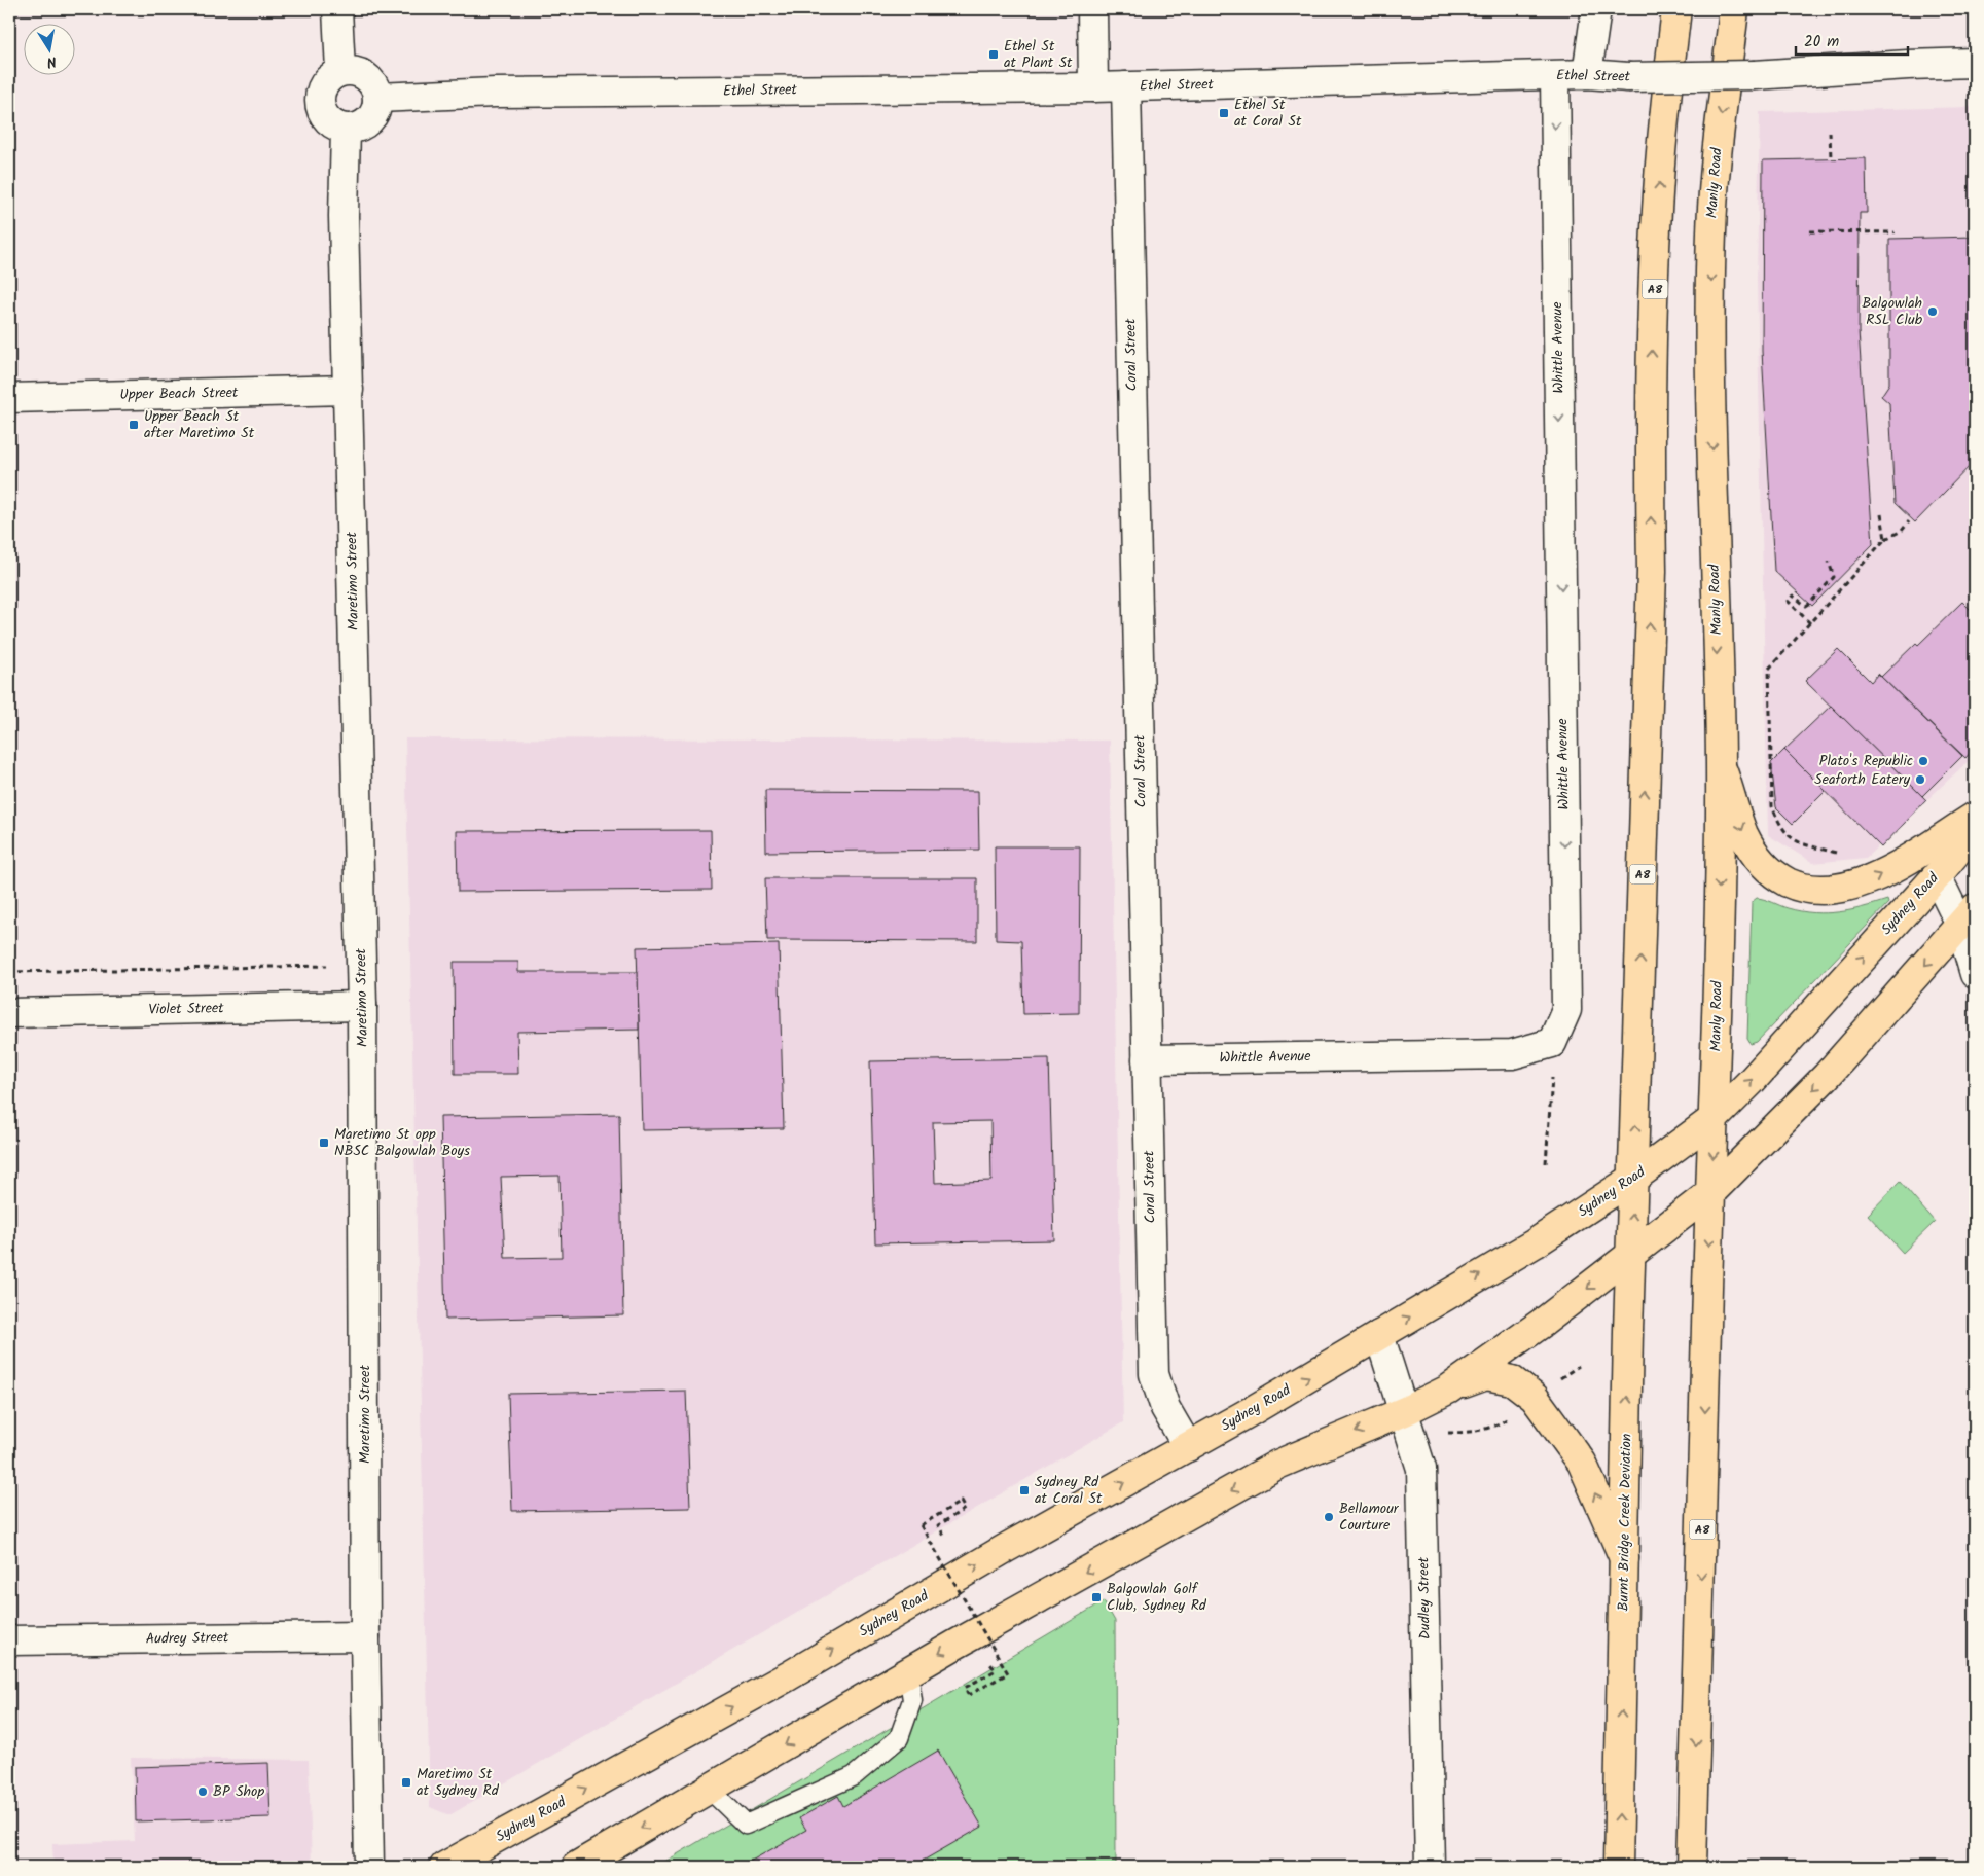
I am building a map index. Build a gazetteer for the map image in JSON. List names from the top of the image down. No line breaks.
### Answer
{"streets":{"main road":["Manly Road","A8","Sydney Road","Burnt Bridge Creek Deviation"],"street":["Ethel Street","Whittle Avenue","Coral Street","Upper Beach Street","Maretimo Street","Violet Street","Dudley Street","Audrey Street"]},"crossings":[["Ethel Street","Whittle Avenue"],["Ethel Street","Coral Street"],["Ethel Street","Maretimo Street"],["Manly Road","A8"],["Manly Road","Sydney Road"],["A8","Sydney Road"],["A8","Burnt Bridge Creek Deviation"],["Whittle Avenue","Coral Street"],["Coral Street","Sydney Road"],["Upper Beach Street","Maretimo Street"],["Maretimo Street","Violet Street"],["Maretimo Street","Audrey Street"],["Sydney Road","Burnt Bridge Creek Deviation"],["Sydney Road","Dudley Street"]],"one_way":["Whittle Avenue"],"places":{"transit":["Ethel St at Plant St","Ethel St at Coral St","Upper Beach St after Maretimo St","Maretimo St opp NBSC Balgowlah Boys","Sydney Rd at Coral St","Balgowlah Golf Club, Sydney Rd","Maretimo St at Sydney Rd"],"other":["Balgowlah RSL Club","Plato's Republic","Seaforth Eatery","Bellamour Courture","BP Shop"]},"scale_bar":"20 m","north":"bottom"}
